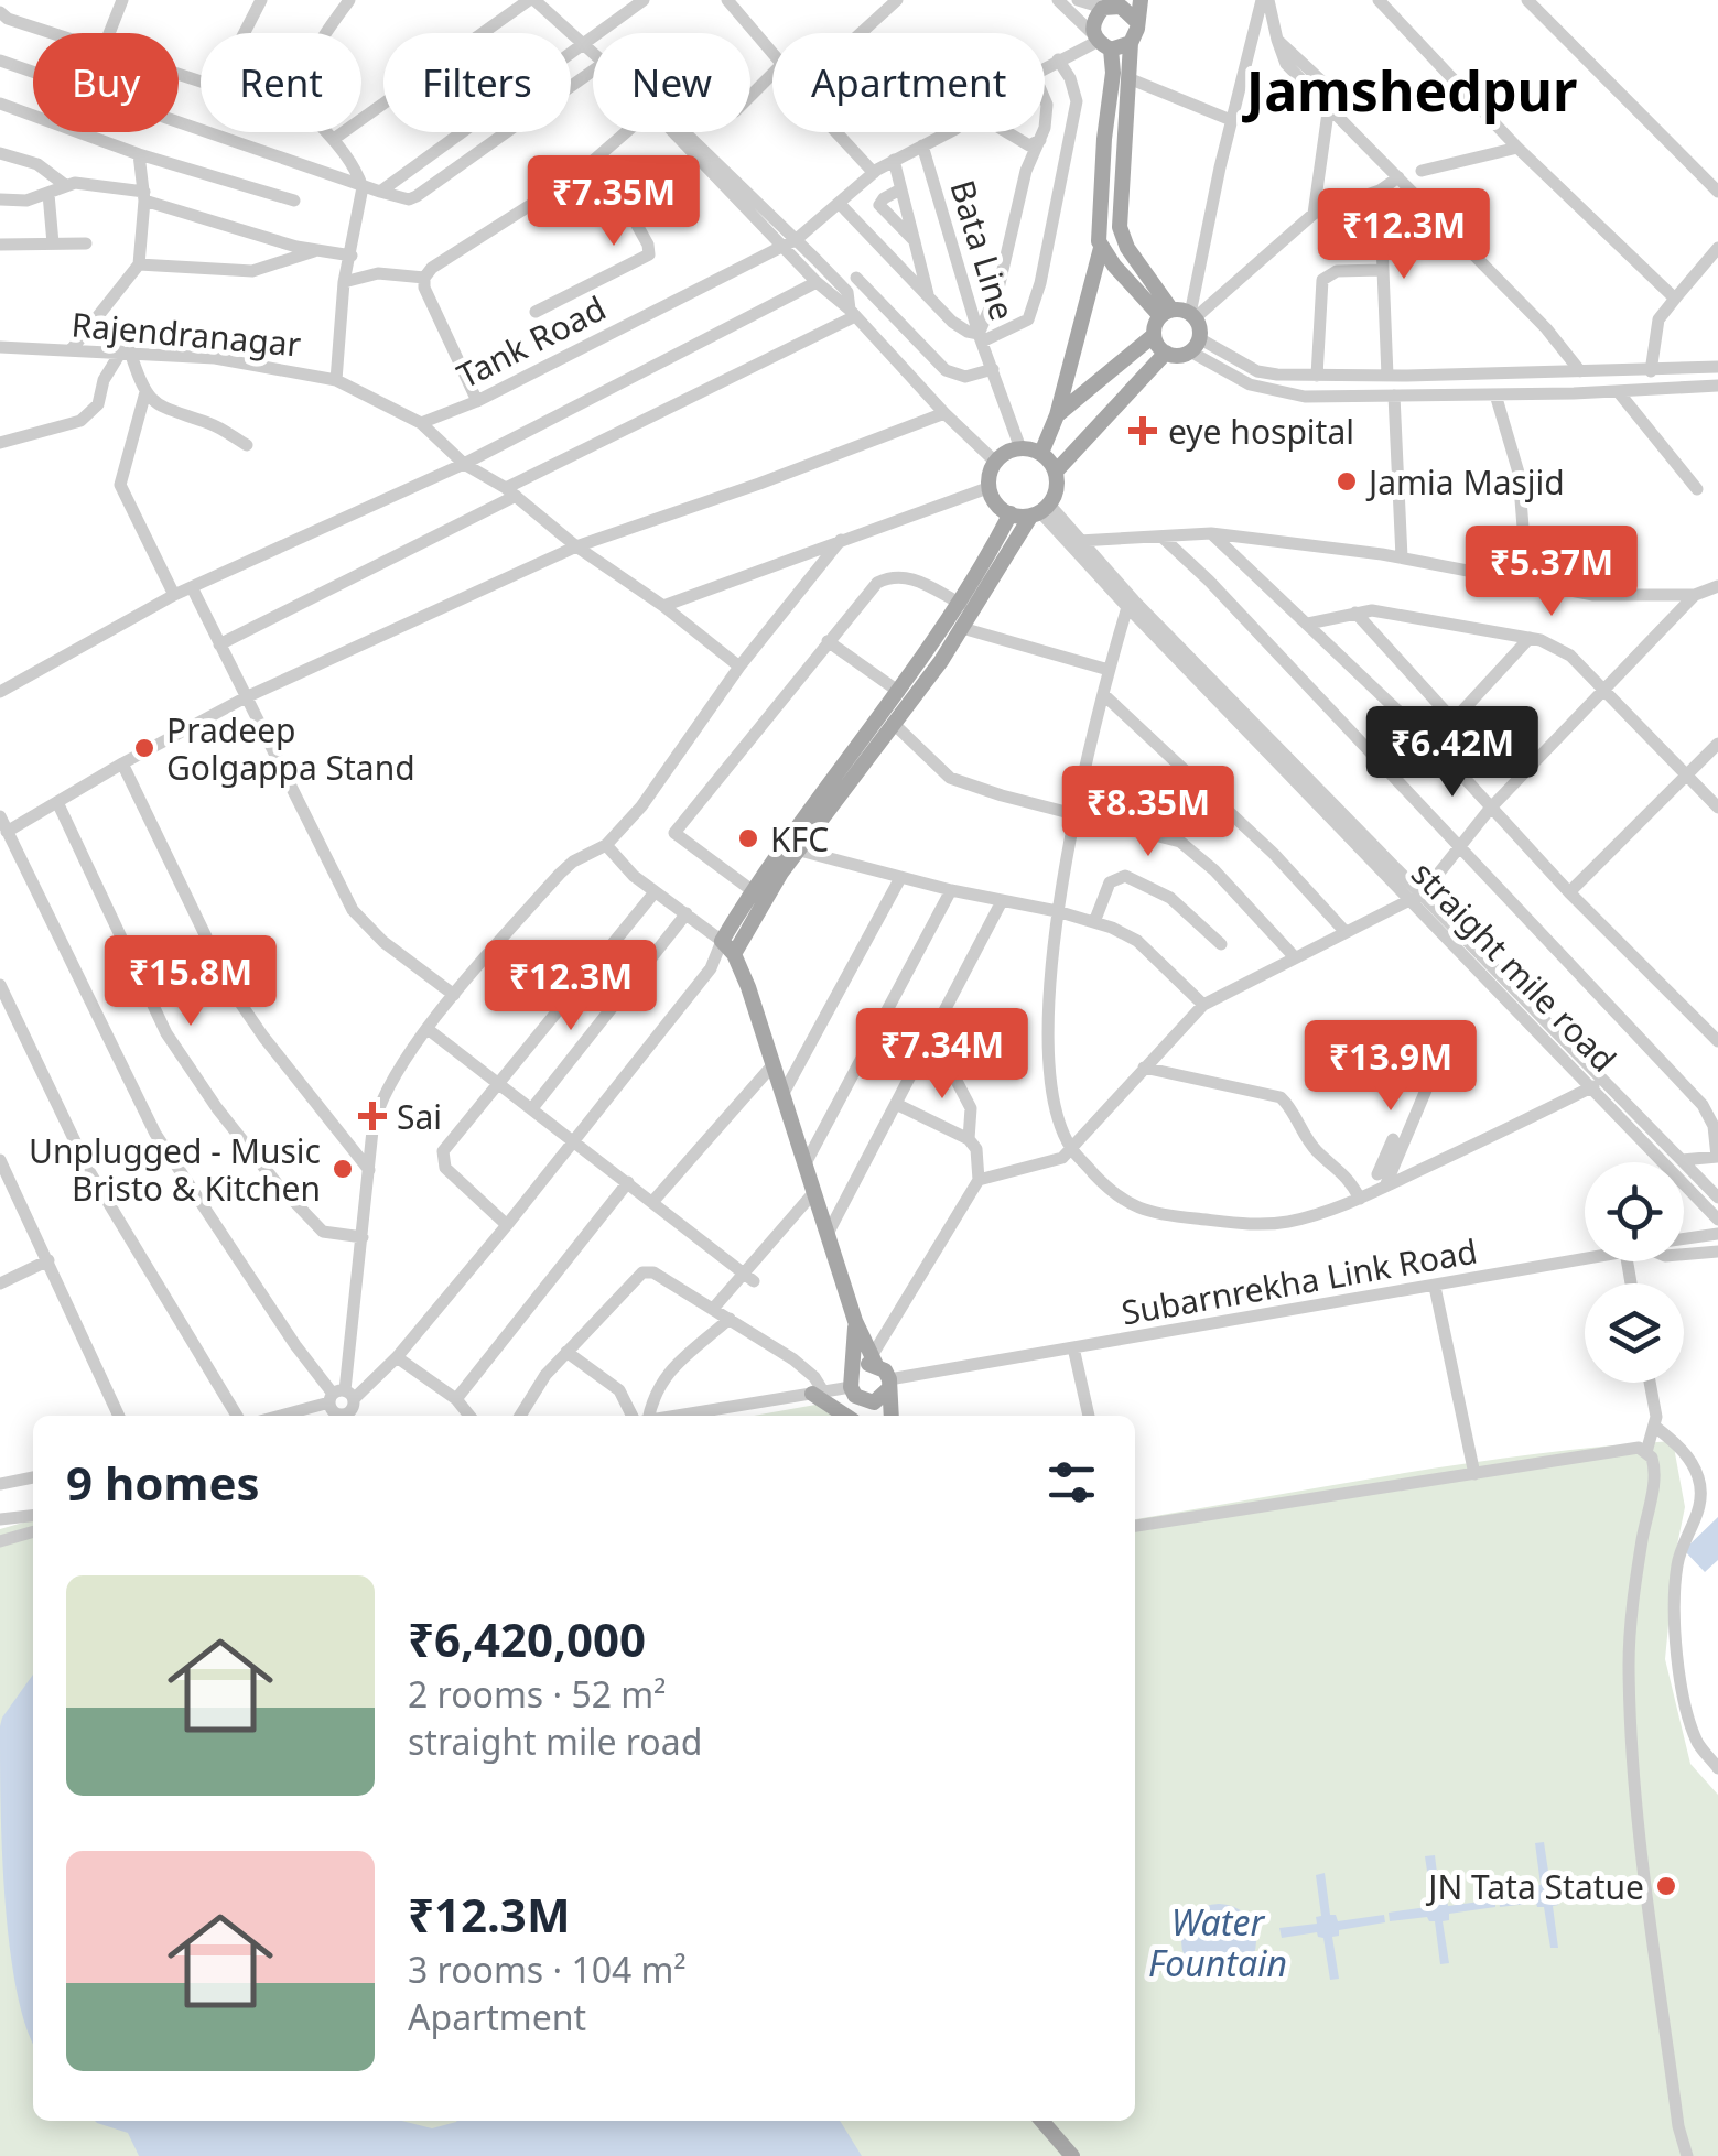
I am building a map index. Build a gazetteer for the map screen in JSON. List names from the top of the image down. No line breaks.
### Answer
{"streets":{"street":["Bata Line","Rajendranagar","Tank Road","straight mile road","Subarnrekha Link Road"]},"crossings":[["Bata Line","Tank Road"],["Bata Line","straight mile road"],["Rajendranagar","Tank Road"]],"districts":["Jamshedpur"],"water":["Water Fountain"],"places":{"health":["eye hospital","Sai"],"other":["Jamia Masjid","Pradeep Golgappa Stand","KFC","Unplugged - Music Bristo & Kitchen","JN Tata Statue"]},"page":{"chip":["Buy","Rent","Filters","New","Apartment"],"price":["₹7.35M","₹12.3M","₹5.37M","₹6.42M","₹8.35M","₹15.8M","₹12.3M","₹7.34M","₹13.9M"],"heading":"9 homes","list":[{"name":"₹6,420,000","note":"2 rooms · 52 m² · straight mile road"},{"name":"₹12.3M","note":"3 rooms · 104 m² · Apartment"}]}}
